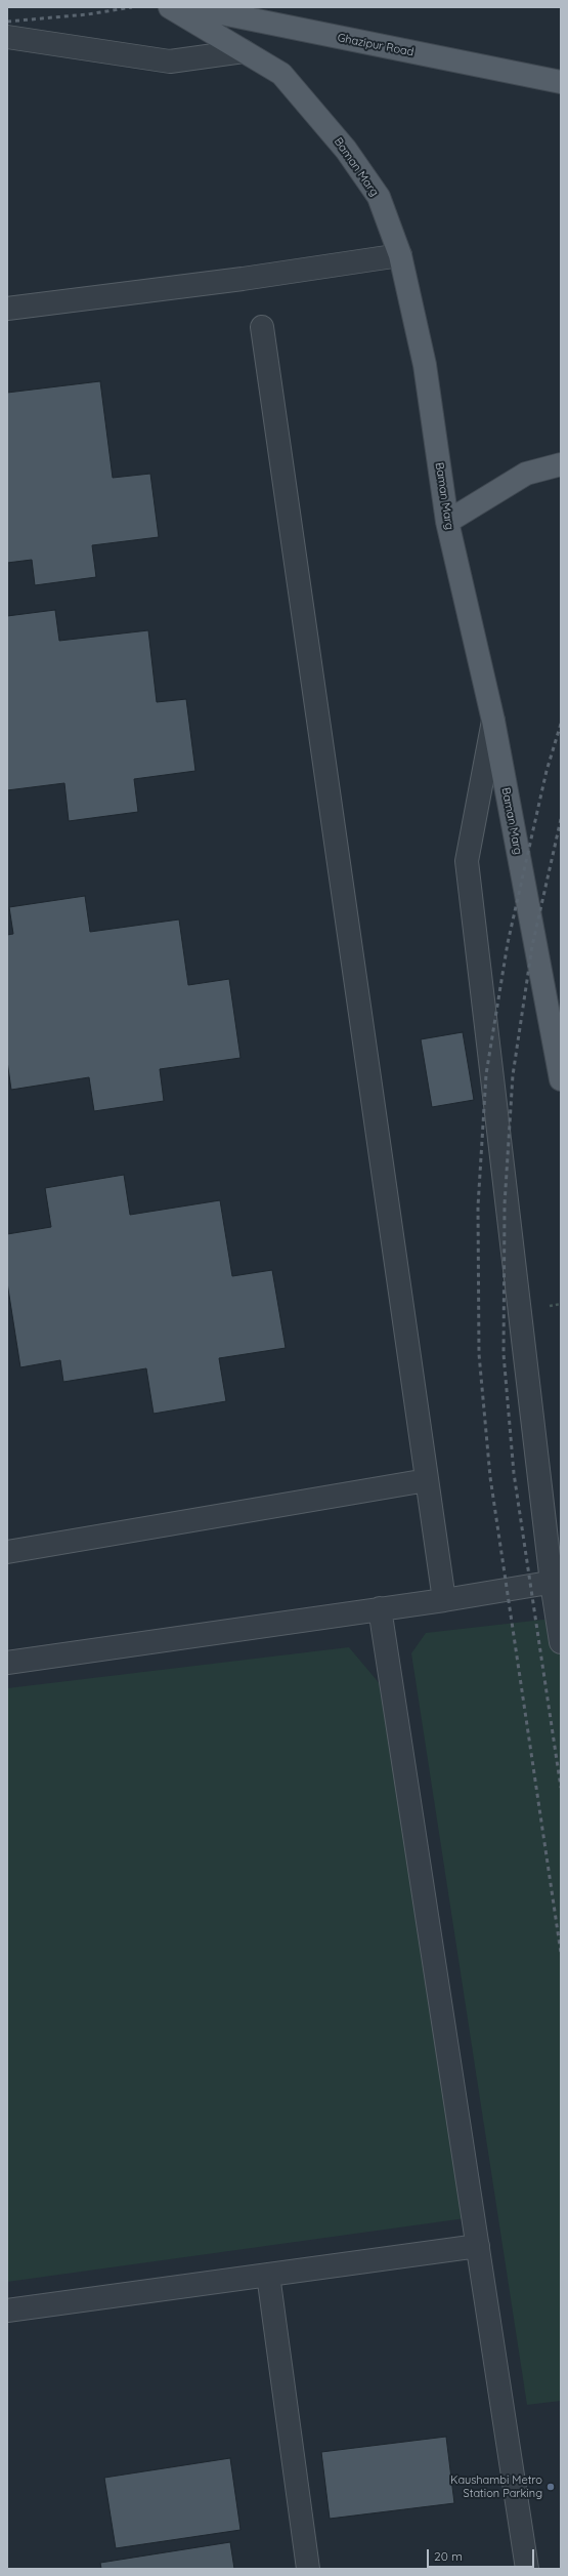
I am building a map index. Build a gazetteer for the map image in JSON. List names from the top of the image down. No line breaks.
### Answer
{"streets":{"main road":["Ghazipur Road","Baman Marg"]},"places":["Kaushambi Metro Station Parking"],"scale_bar":"20 m"}
